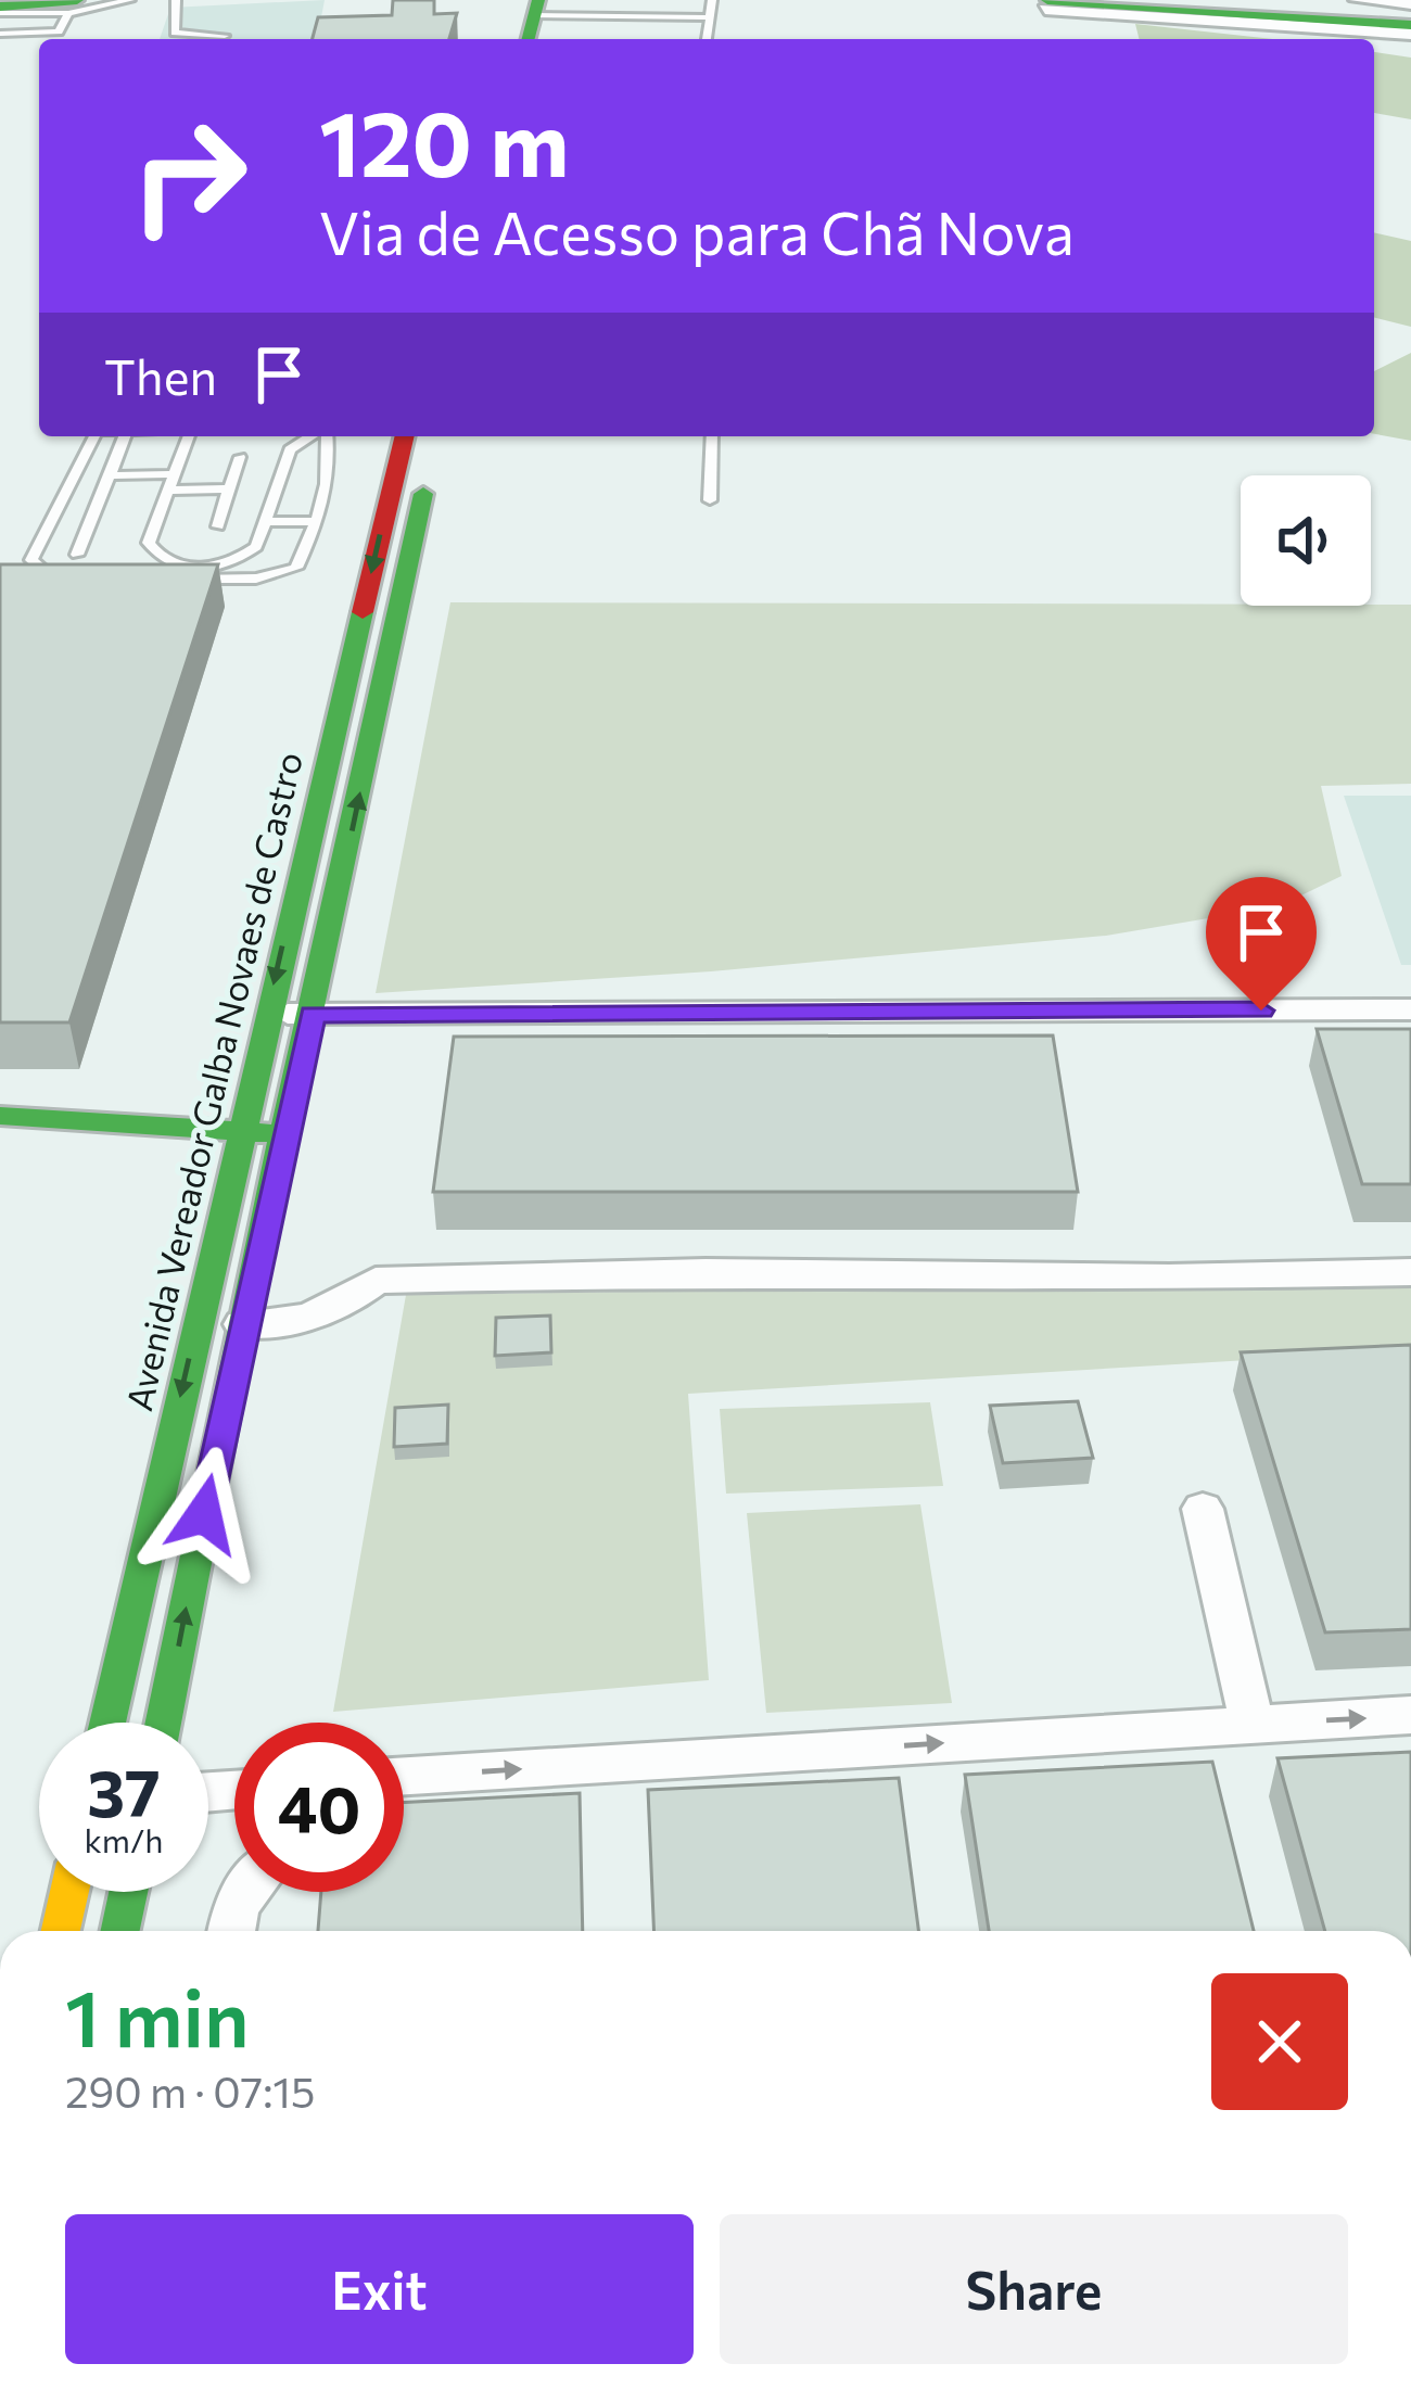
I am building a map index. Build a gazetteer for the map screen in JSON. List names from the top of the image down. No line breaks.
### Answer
{"streets":{"main road":["Avenida Vereador Galba Novaes de Castro"]},"page":{"turn":["120 m","Via de Acesso para Chã Nova"],"then":"Then","speed":"37 km/h","limit":"40","heading":["1 min","290 m · 07:15"],"buttons":["Exit","Share"]}}
